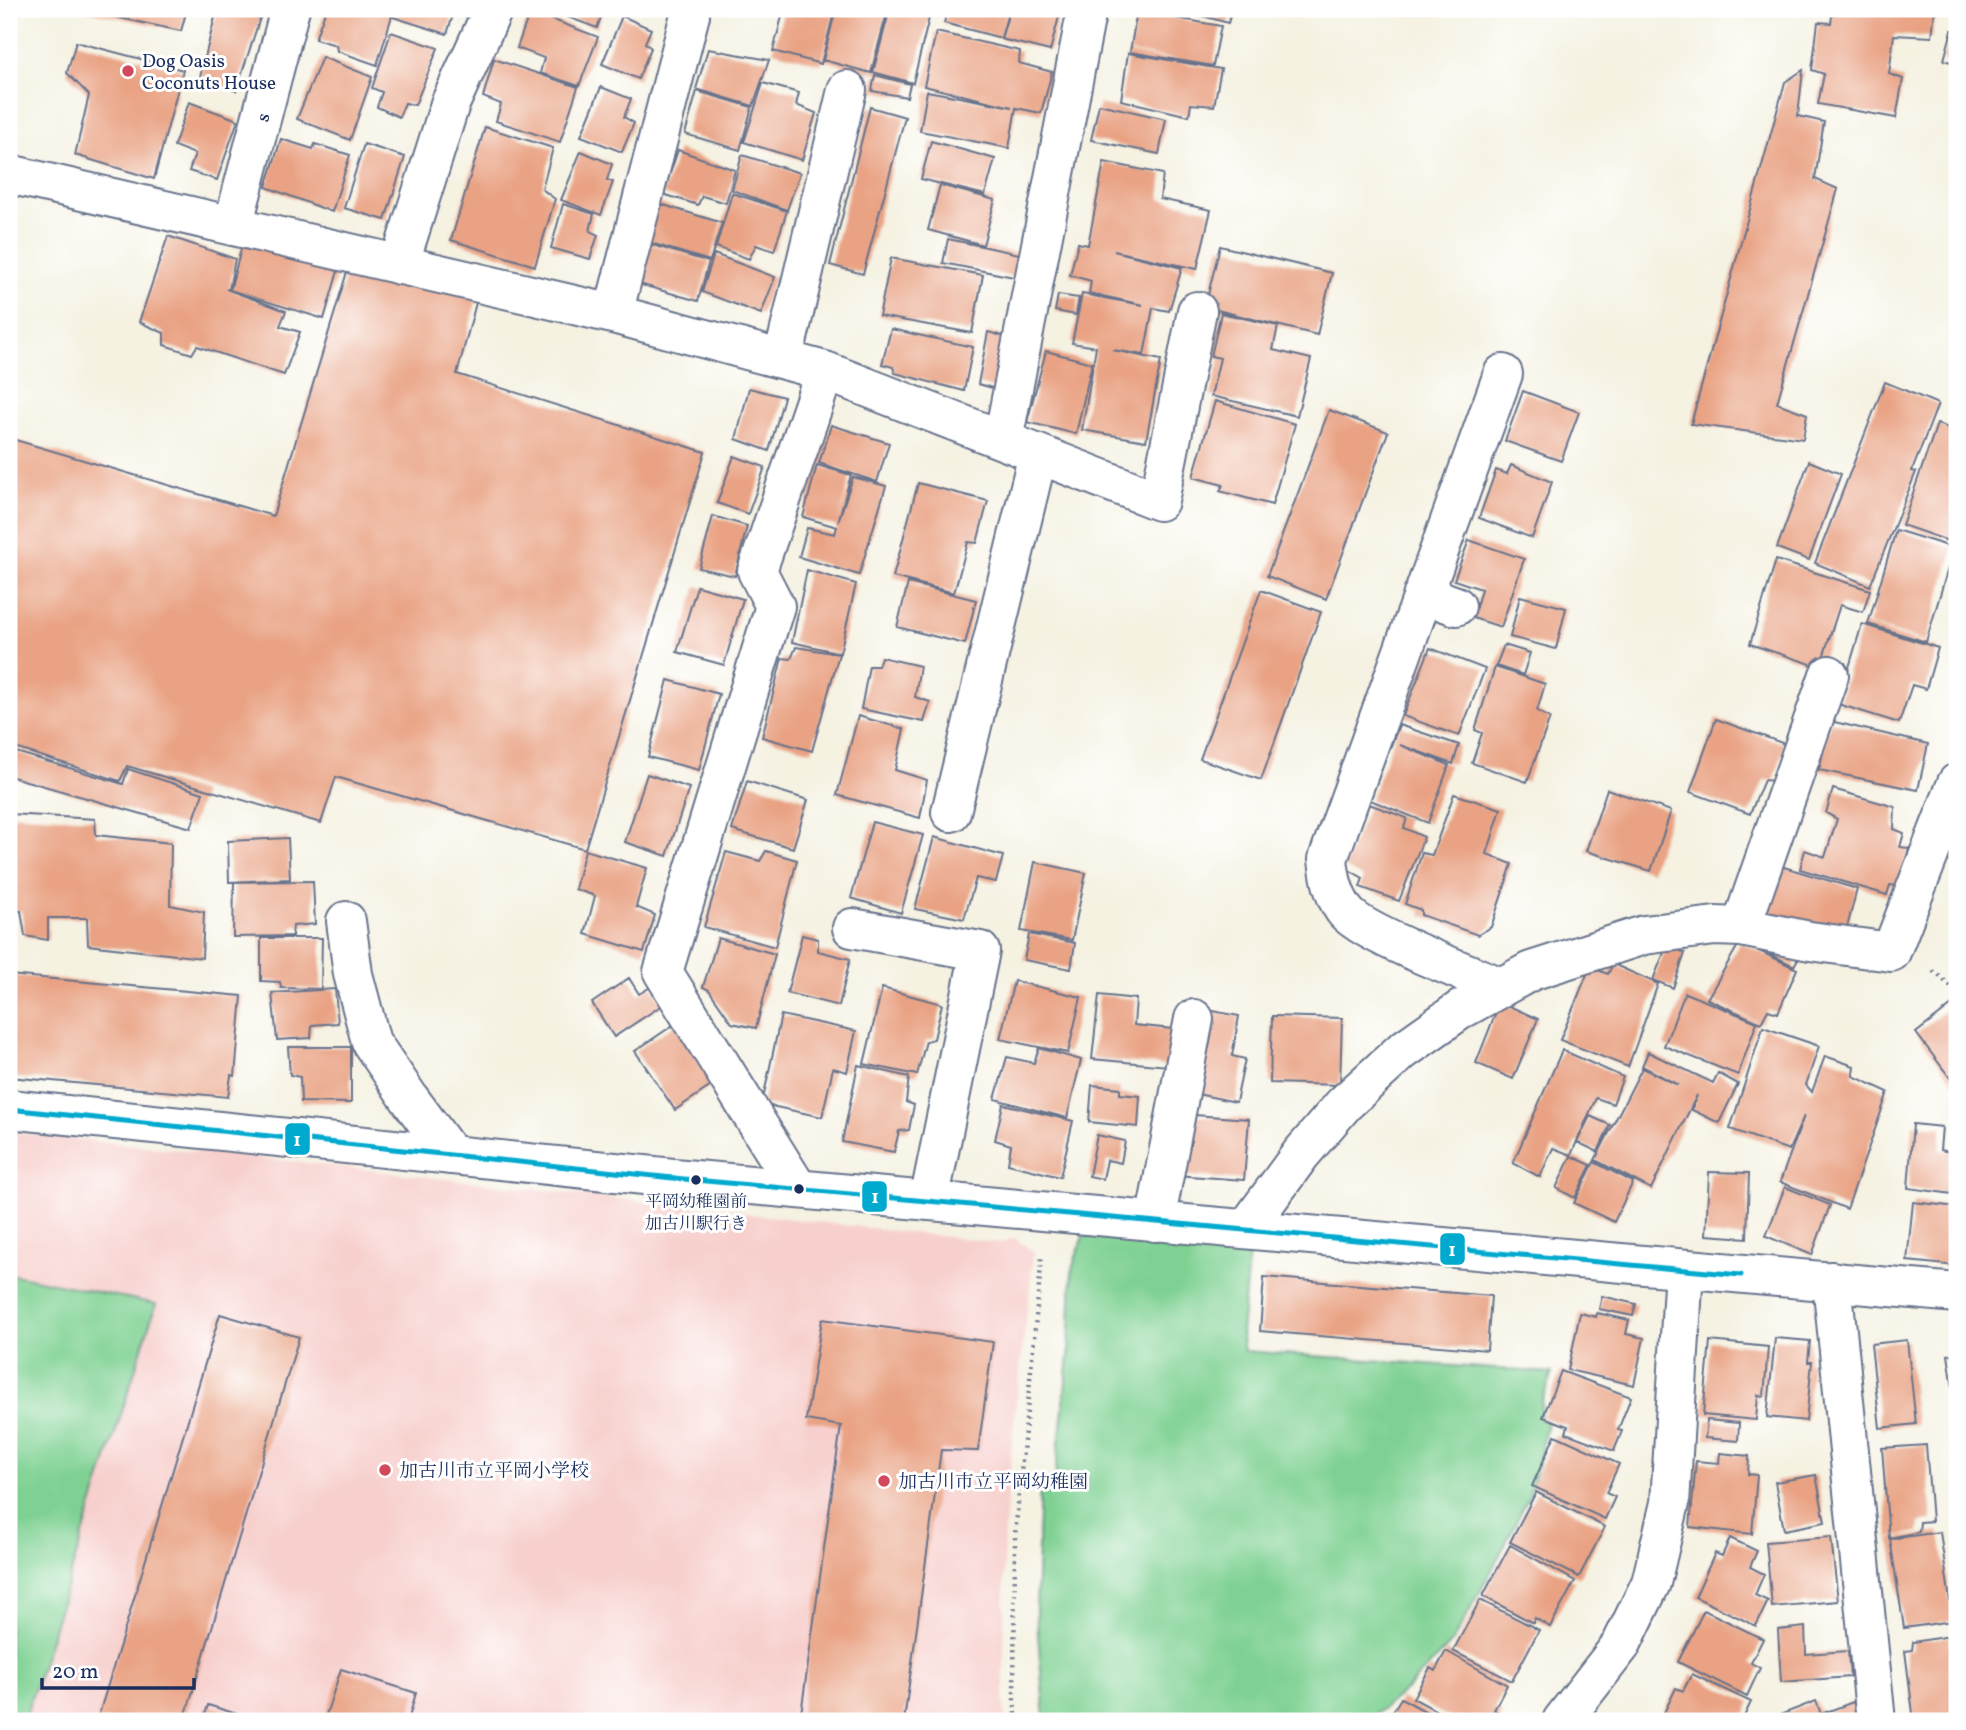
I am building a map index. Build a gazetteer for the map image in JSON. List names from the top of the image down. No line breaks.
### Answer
{"streets":{"street":["s"]},"places":["Dog Oasis Coconuts House","平岡幼稚園前 加古川駅行き","加古川市立平岡小学校","加古川市立平岡幼稚園"],"lines":["transit line 1"],"scale_bar":"20 m"}
